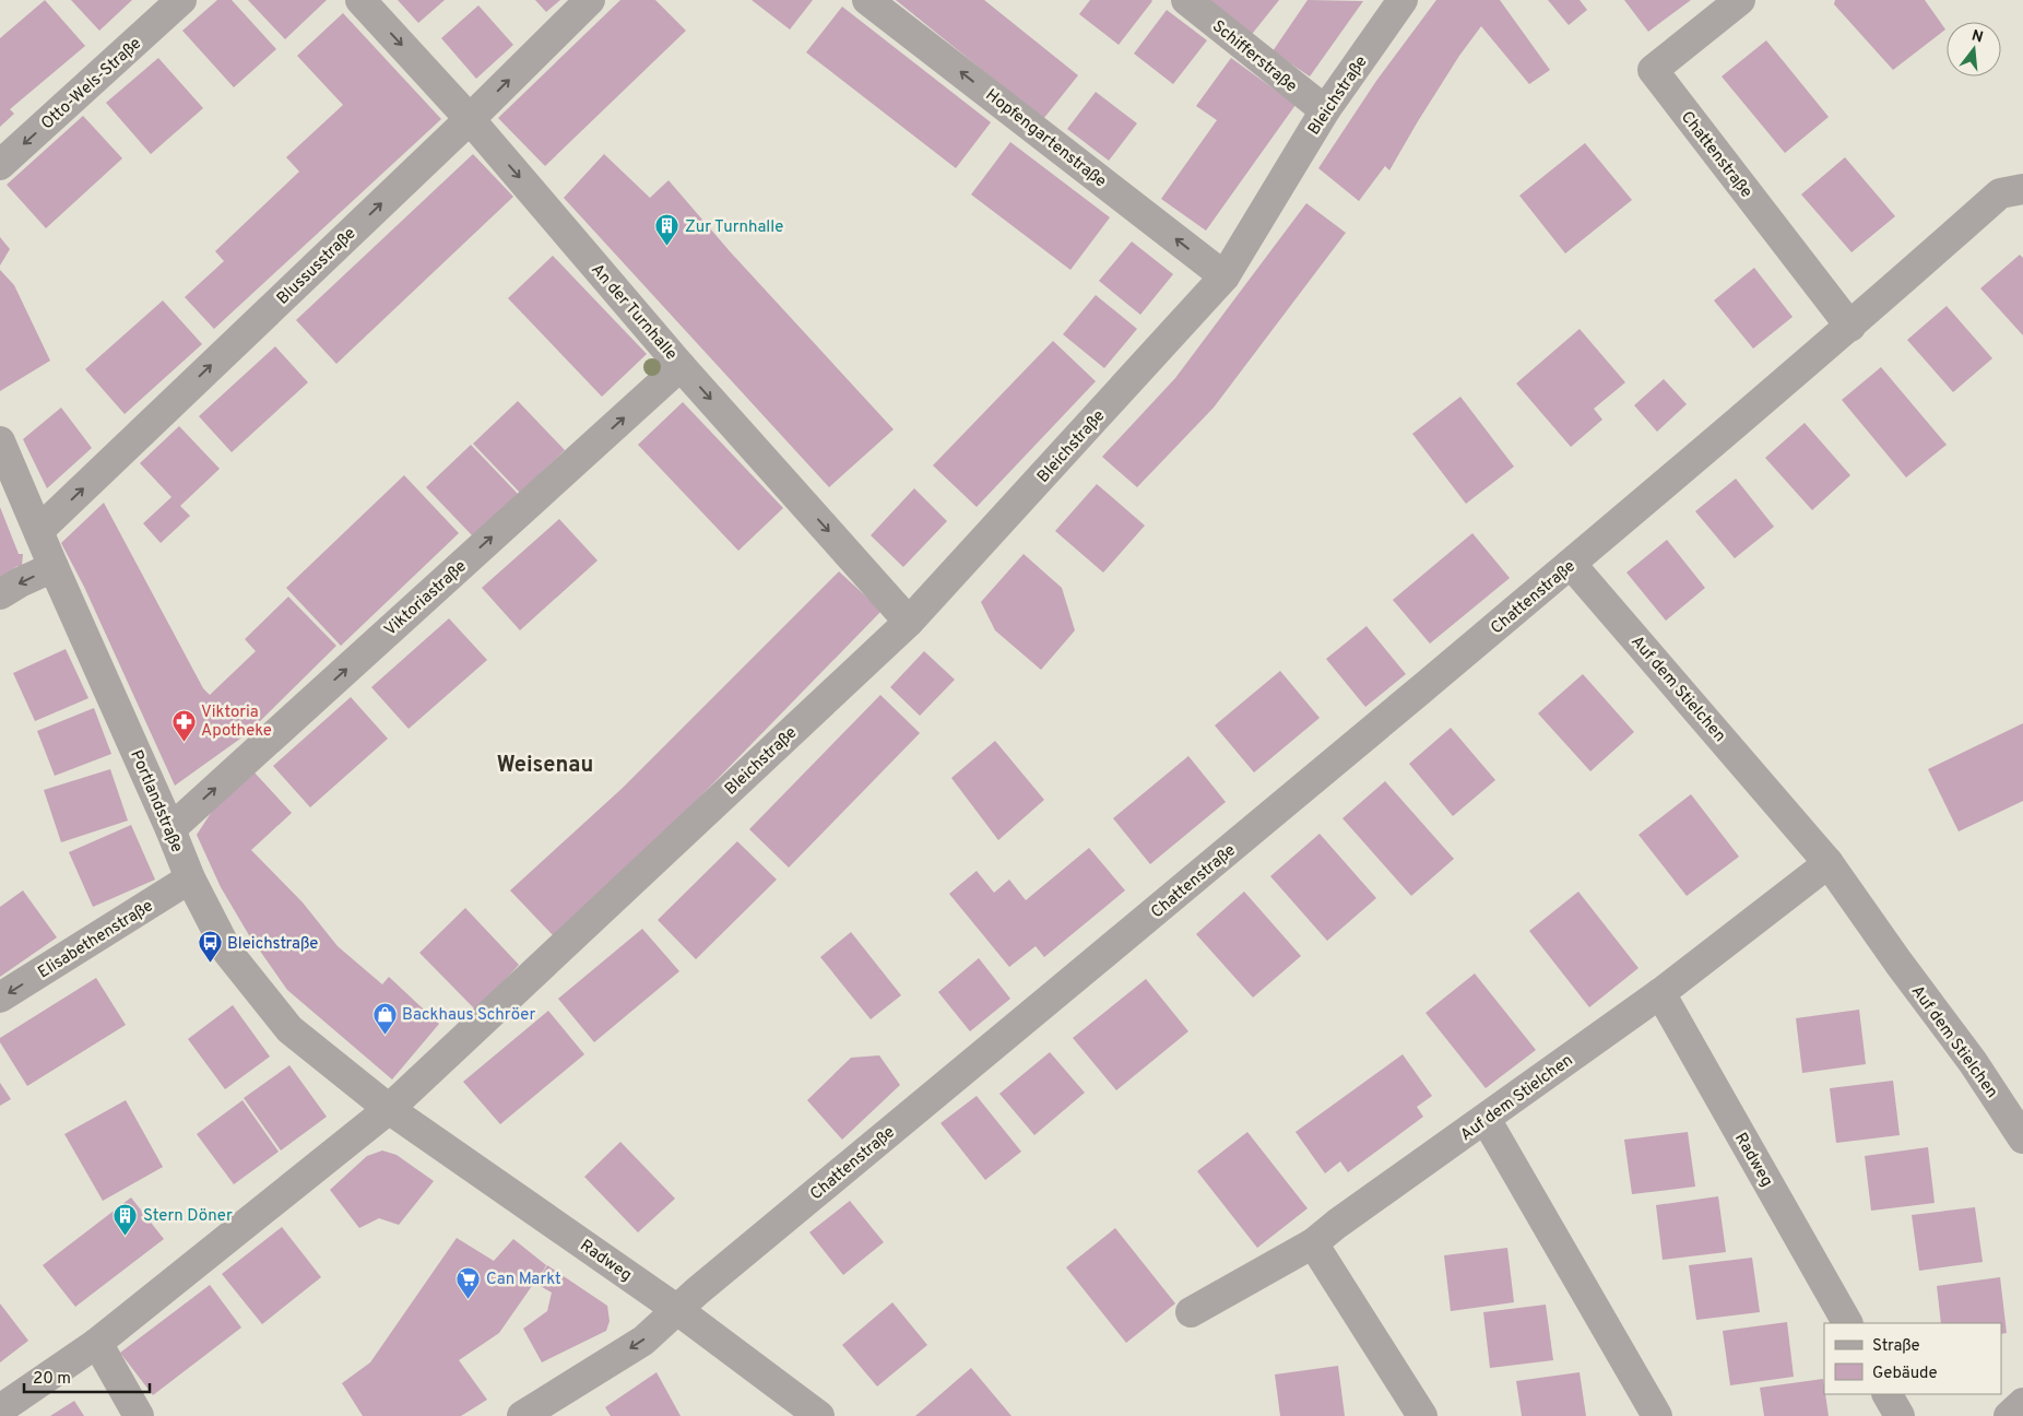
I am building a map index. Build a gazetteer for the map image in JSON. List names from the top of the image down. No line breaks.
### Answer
{"streets":{"street":["Schifferstraße","Otto-Wels-Straße","Bleichstraße","Hopfengartenstraße","Chattenstraße","Blussusstraße","An der Turnhalle","Viktoriastraße","Auf dem Stielchen","Portlandstraße","Elisabethenstraße","Radweg"]},"crossings":[["Schifferstraße","Bleichstraße"],["Bleichstraße","Hopfengartenstraße"],["Bleichstraße","An der Turnhalle"],["Bleichstraße","Portlandstraße"],["Bleichstraße","Radweg"],["Chattenstraße","Auf dem Stielchen"],["Chattenstraße","Radweg"],["Blussusstraße","An der Turnhalle"],["Blussusstraße","Portlandstraße"],["An der Turnhalle","Viktoriastraße"],["Viktoriastraße","Portlandstraße"],["Auf dem Stielchen","Radweg"],["Portlandstraße","Elisabethenstraße"],["Portlandstraße","Radweg"]],"one_way":["Otto-Wels-Straße","Hopfengartenstraße","Blussusstraße","An der Turnhalle","Viktoriastraße","Elisabethenstraße"],"districts":["Weisenau"],"places":{"building":["Zur Turnhalle","Stern Döner"],"pharmacy":["Viktoria Apotheke"],"bus stop":["Bleichstraße"],"shop":["Backhaus Schröer"],"supermarket":["Can Markt"]},"legend":["Straße","Gebäude"],"scale_bar":"20 m","north":"top"}
